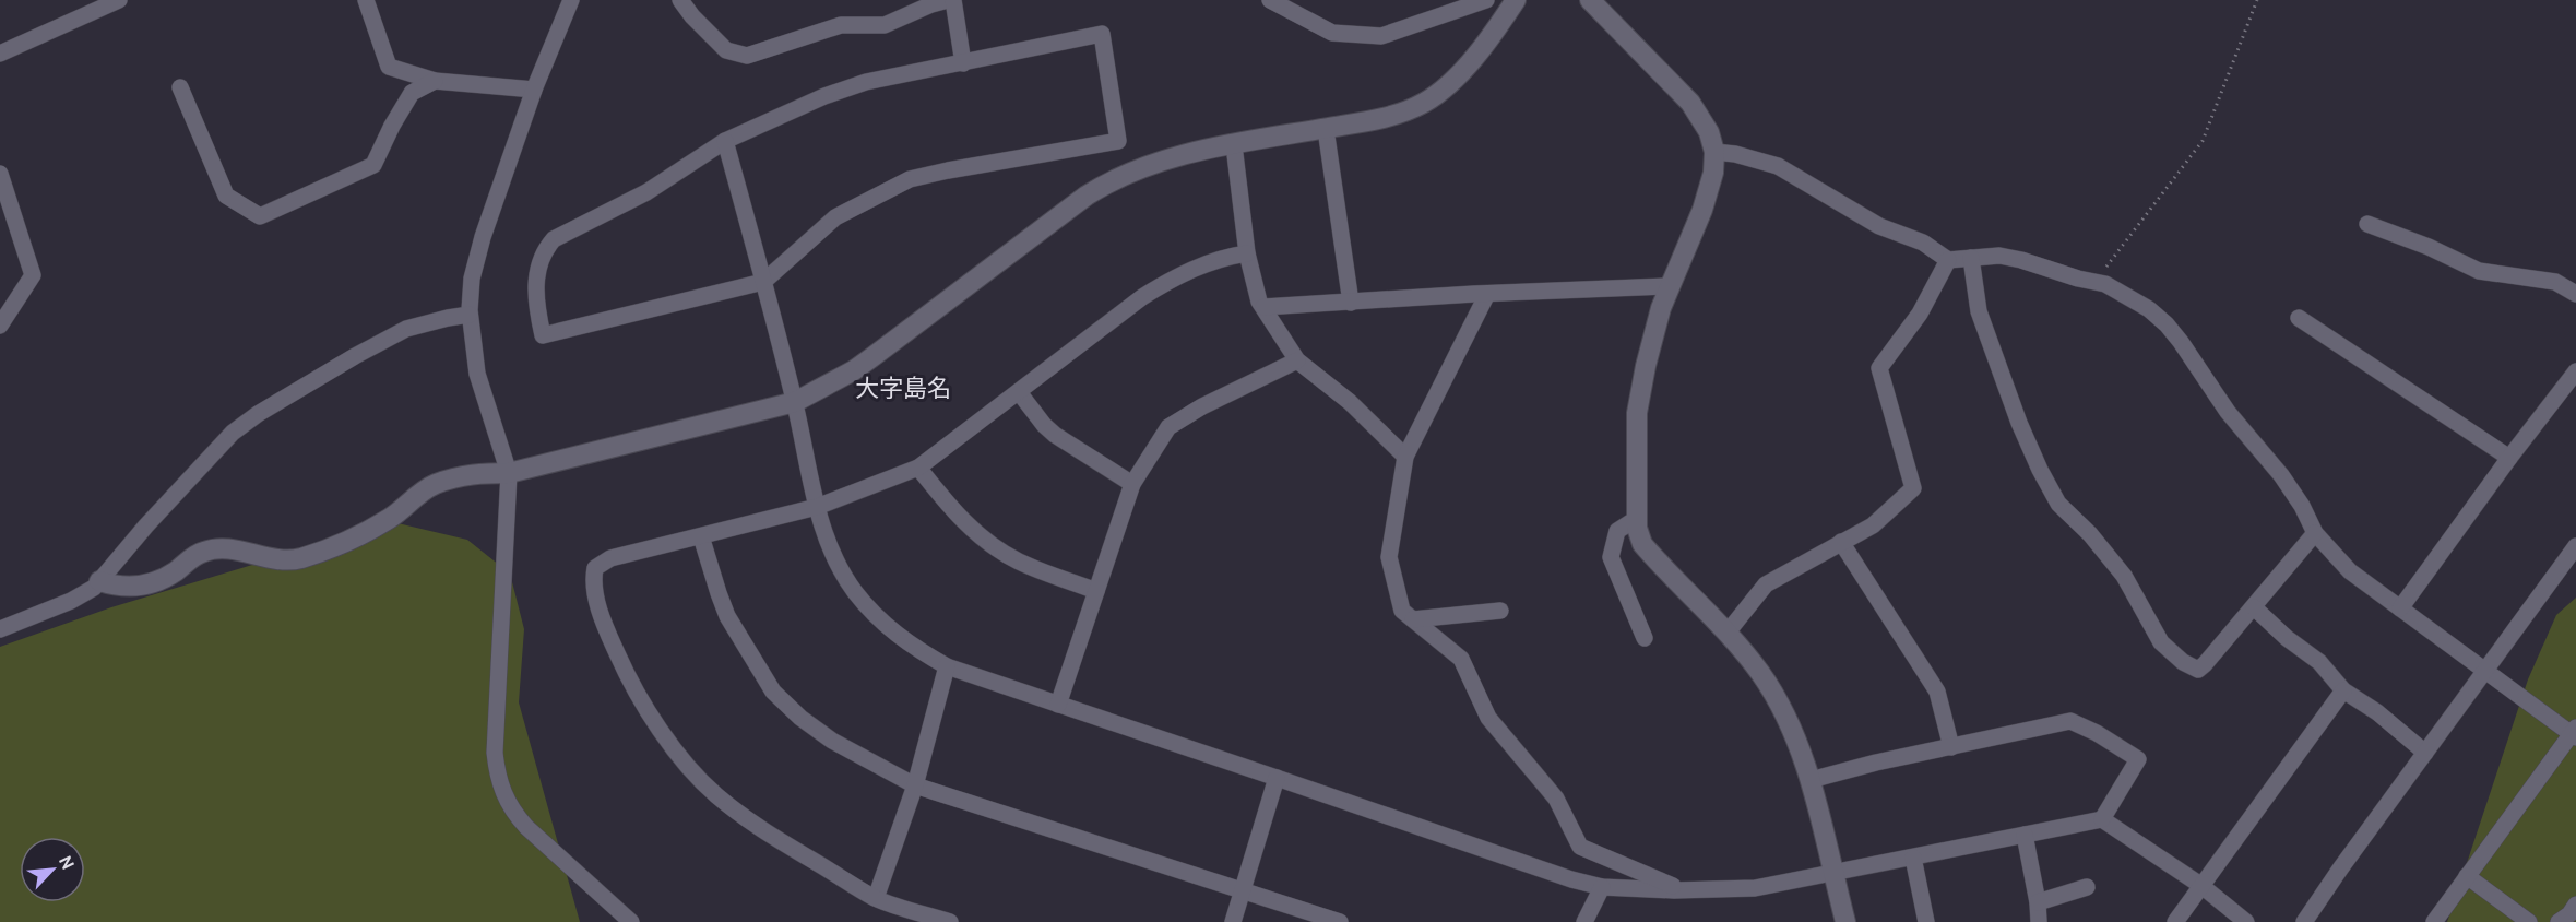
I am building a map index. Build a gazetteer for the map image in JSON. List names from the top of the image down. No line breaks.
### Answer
{"districts":["大字島名"],"north":"top right"}
